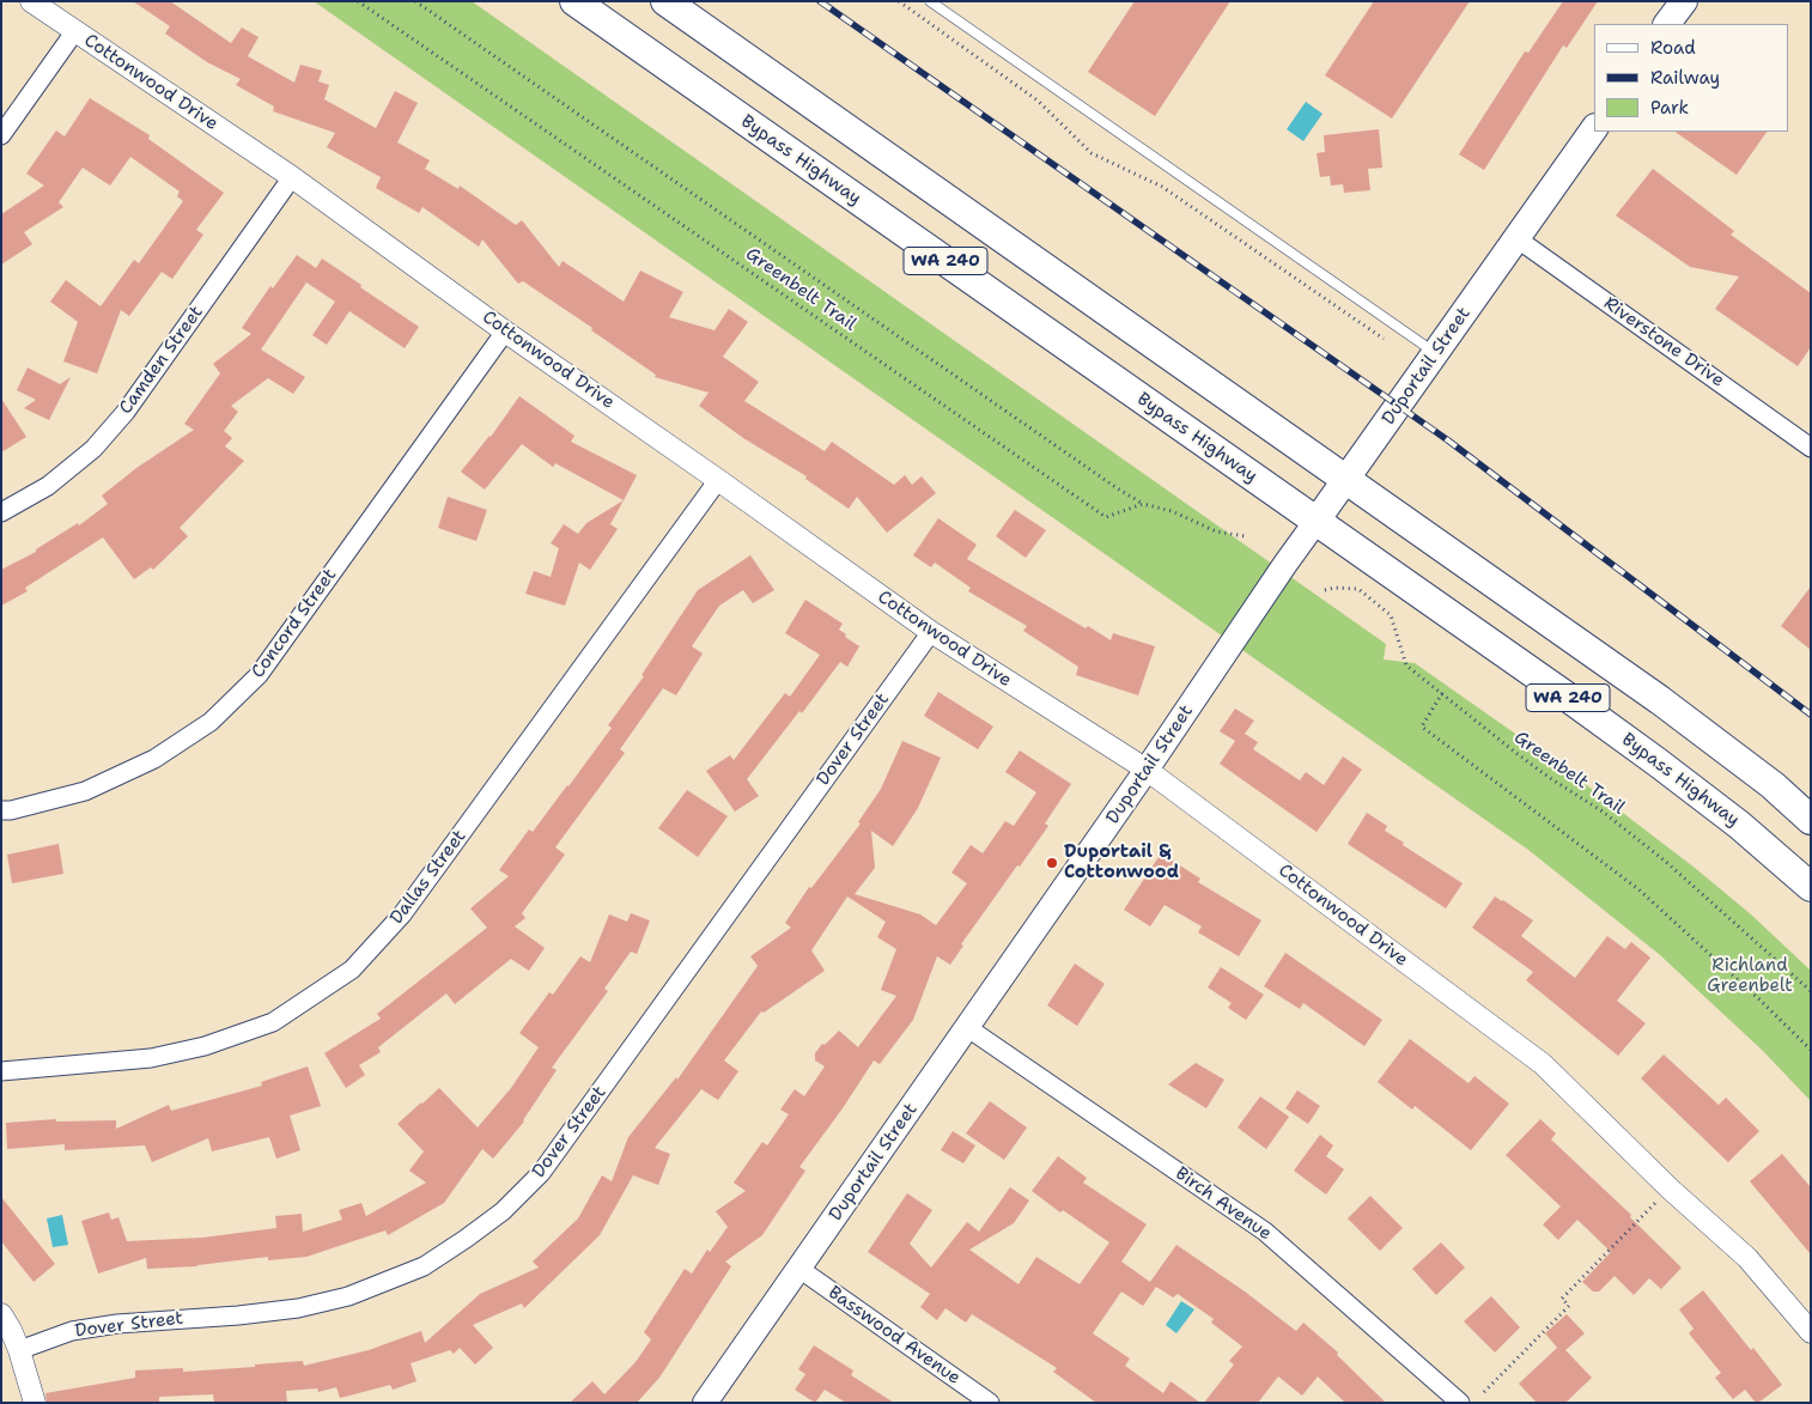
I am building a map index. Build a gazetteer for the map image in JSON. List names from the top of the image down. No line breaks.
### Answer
{"streets":{"highway":["Bypass Highway","WA 240"],"main road":["Duportail Street"],"street":["Cottonwood Drive","Riverstone Drive","Camden Street","Concord Street","Dover Street","Dallas Street","Birch Avenue","Basswood Avenue"],"path":["Greenbelt Trail"]},"crossings":[["Cottonwood Drive","Camden Street"],["Cottonwood Drive","Duportail Street"],["Cottonwood Drive","Concord Street"],["Cottonwood Drive","Dover Street"],["Cottonwood Drive","Dallas Street"],["Bypass Highway","Duportail Street"],["WA 240","Duportail Street"],["Riverstone Drive","Duportail Street"],["Duportail Street","Birch Avenue"],["Duportail Street","Basswood Avenue"]],"parks":["Richland Greenbelt"],"places":["Duportail & Cottonwood"],"legend":["Road","Railway","Park"]}
